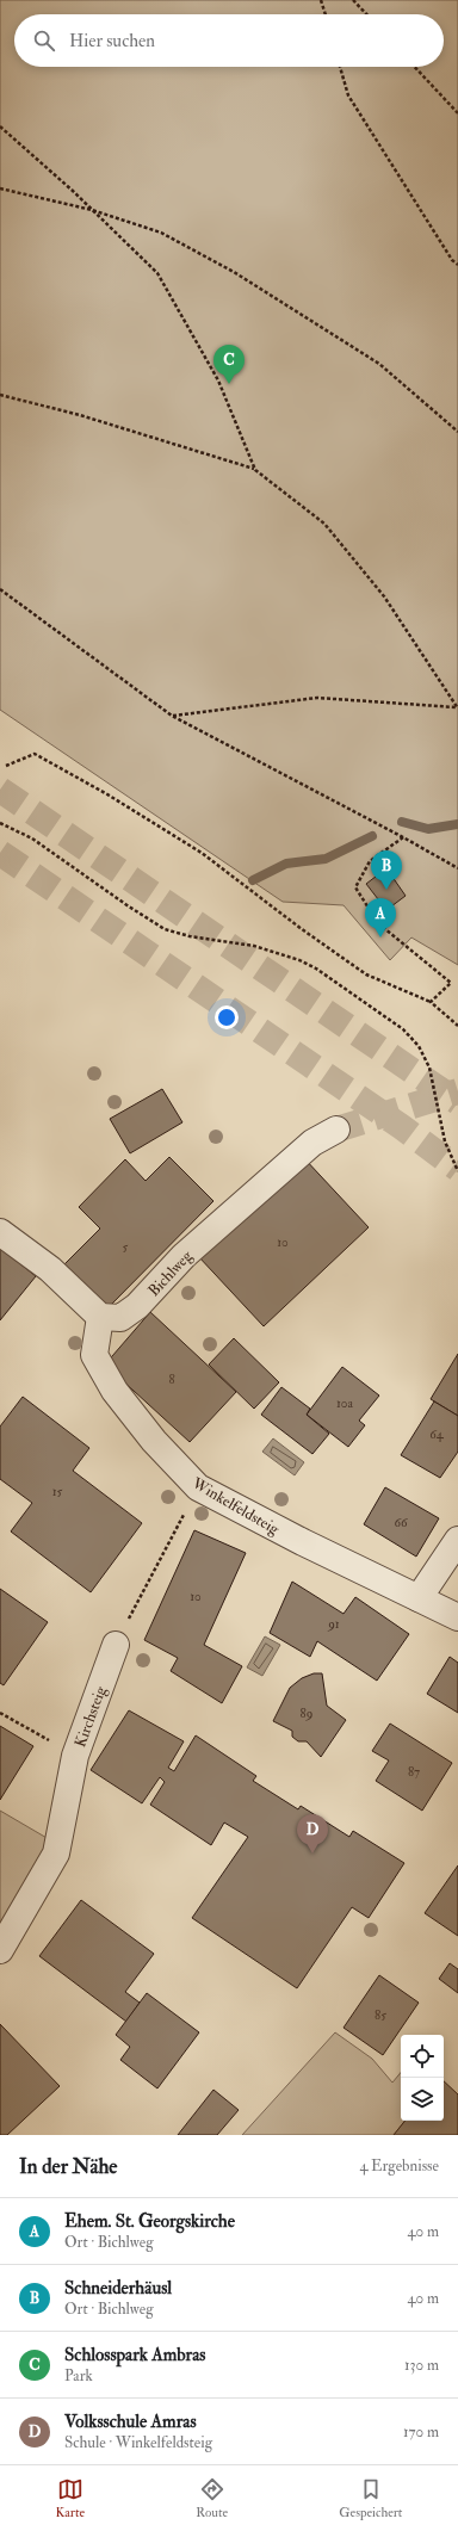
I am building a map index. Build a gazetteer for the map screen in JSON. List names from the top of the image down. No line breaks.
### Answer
{"streets":{"street":["Bichlweg","Winkelfeldsteig","Kirchsteig"]},"crossings":[["Bichlweg","Winkelfeldsteig"]],"house_numbers":["10","5","8","10a","64","15","66","10","91","89","87","85"],"page":{"search":"Hier suchen","pins":["C","B","A","D"],"heading":["In der Nähe","4 Ergebnisse"],"list":[{"mark":"A","name":"Ehem. St. Georgskirche","note":"Ort · Bichlweg","value":"40 m"},{"mark":"B","name":"Schneiderhäusl","note":"Ort · Bichlweg","value":"40 m"},{"mark":"C","name":"Schlosspark Ambras","note":"Park","value":"130 m"},{"mark":"D","name":"Volksschule Amras","note":"Schule · Winkelfeldsteig","value":"170 m"}],"nav":["Karte","Route","Gespeichert"]}}
